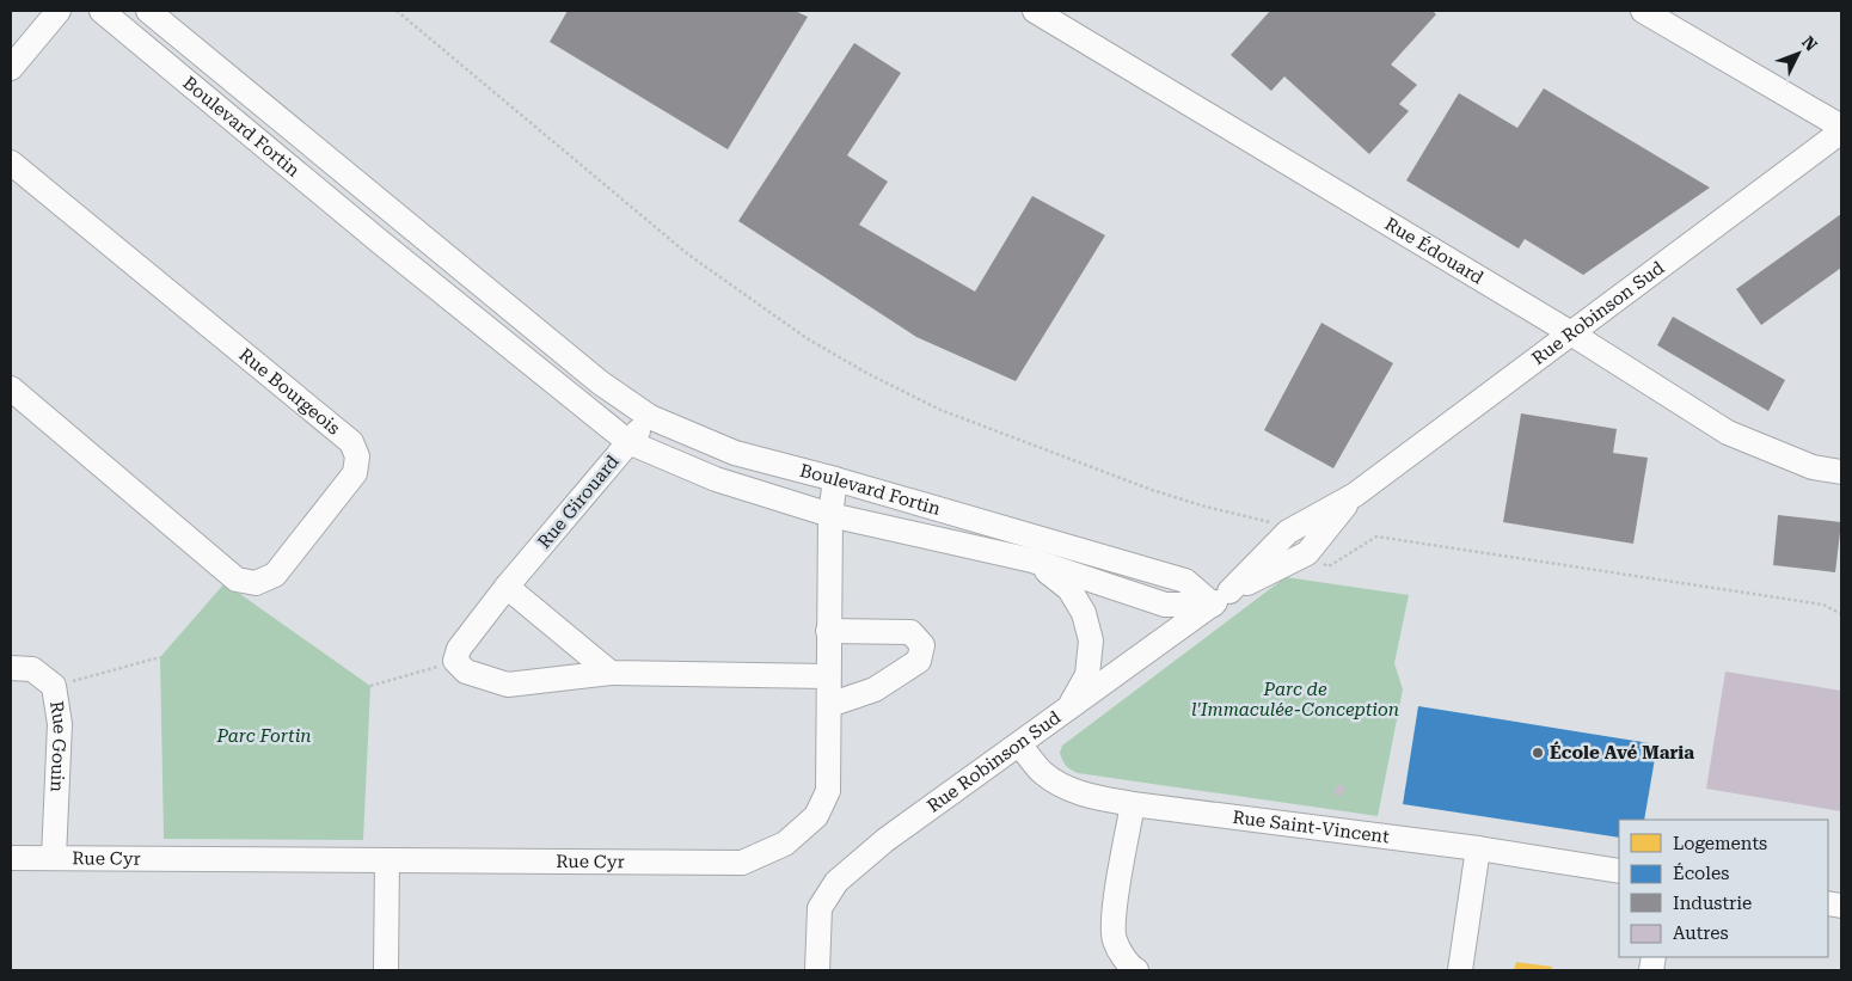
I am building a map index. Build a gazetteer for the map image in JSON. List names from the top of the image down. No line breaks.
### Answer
{"streets":{"street":["Boulevard Fortin","Rue Édouard","Rue Robinson Sud","Rue Bourgeois","Rue Girouard","Rue Gouin","Rue Saint-Vincent","Rue Cyr"]},"crossings":[["Boulevard Fortin","Rue Robinson Sud"],["Boulevard Fortin","Rue Girouard"],["Boulevard Fortin","Rue Cyr"],["Rue Édouard","Rue Robinson Sud"],["Rue Robinson Sud","Rue Saint-Vincent"],["Rue Gouin","Rue Cyr"]],"parks":["Parc de l'Immaculée-Conception","Parc Fortin"],"places":["École Avé Maria"],"legend":["Logements","Écoles","Industrie","Autres"],"north":"top right"}
